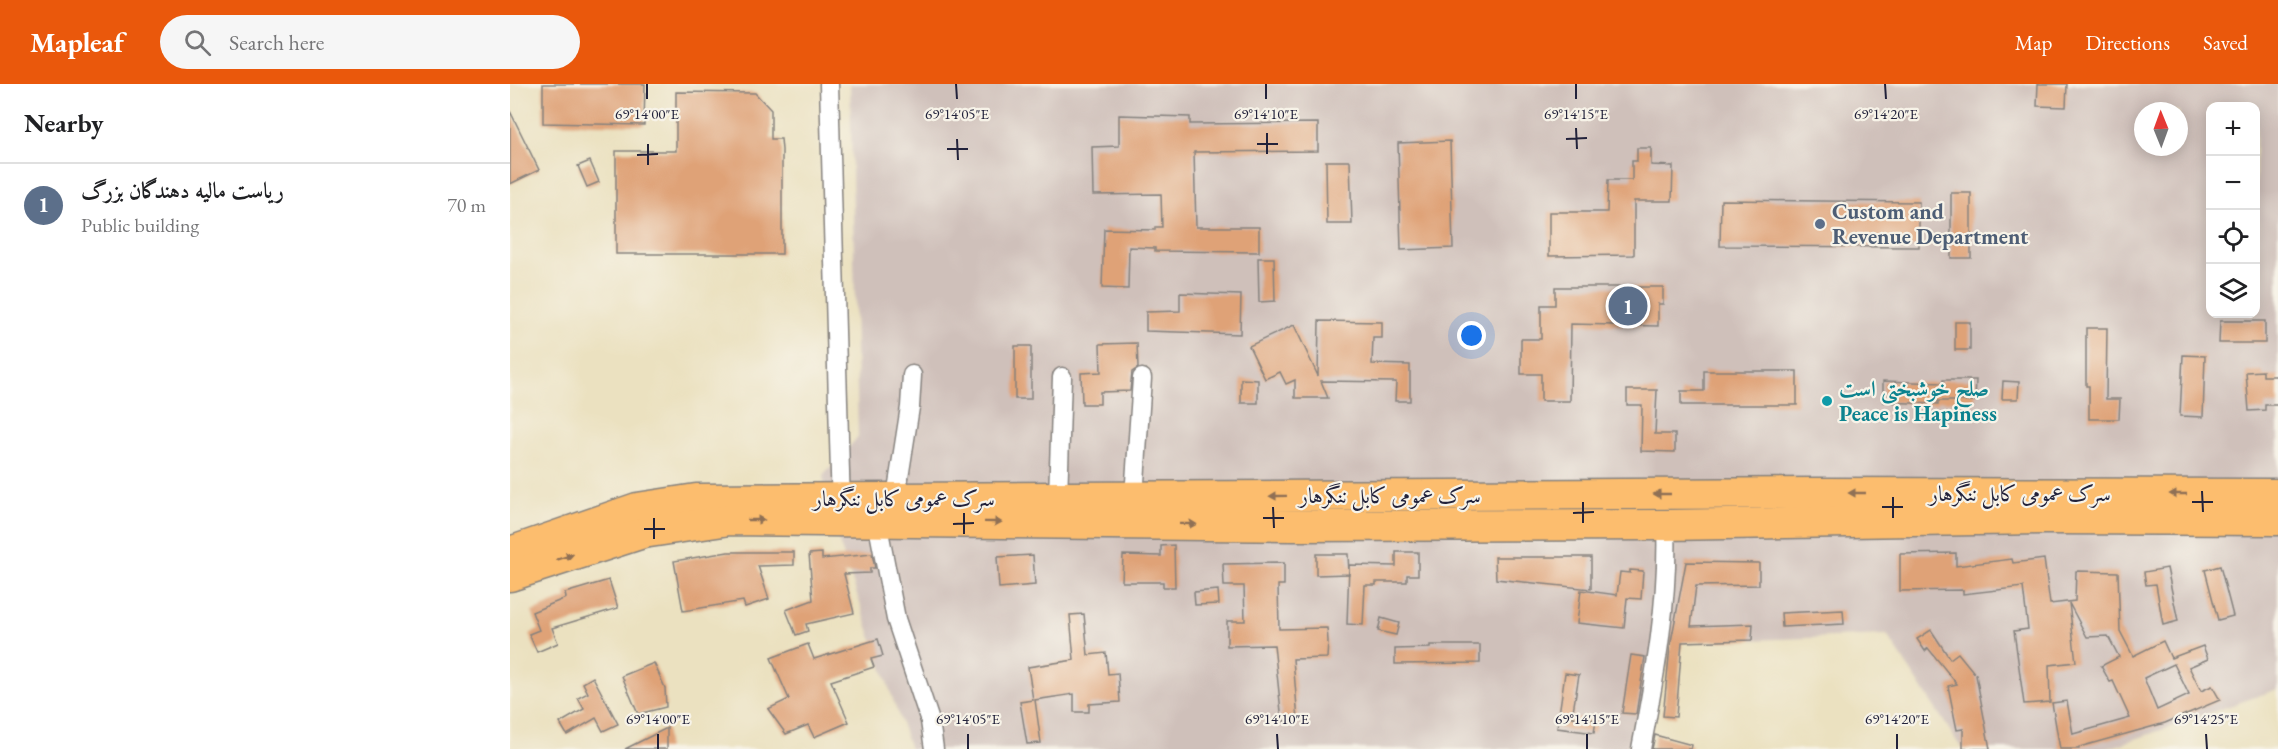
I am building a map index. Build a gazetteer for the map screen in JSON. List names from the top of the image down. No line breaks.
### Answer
{"streets":{"highway":["سرک عمومی کابل ننگرهار"]},"places":["Custom and Revenue Department","صلح خوشبختی است Peace is Hapiness"],"north":"top","page":{"header":"Mapleaf","search":"Search here","nav":["Map","Directions","Saved"],"heading":"Nearby","map_buttons":["+","−"],"list":[{"mark":"1","name":"ریاست مالیه دهندگان بزرگ","note":"Public building","value":"70 m"}],"pins":"1"},"coordinates":["69°14'00\"E","69°14'05\"E","69°14'10\"E","69°14'15\"E","69°14'20\"E","69°14'25\"E"]}
